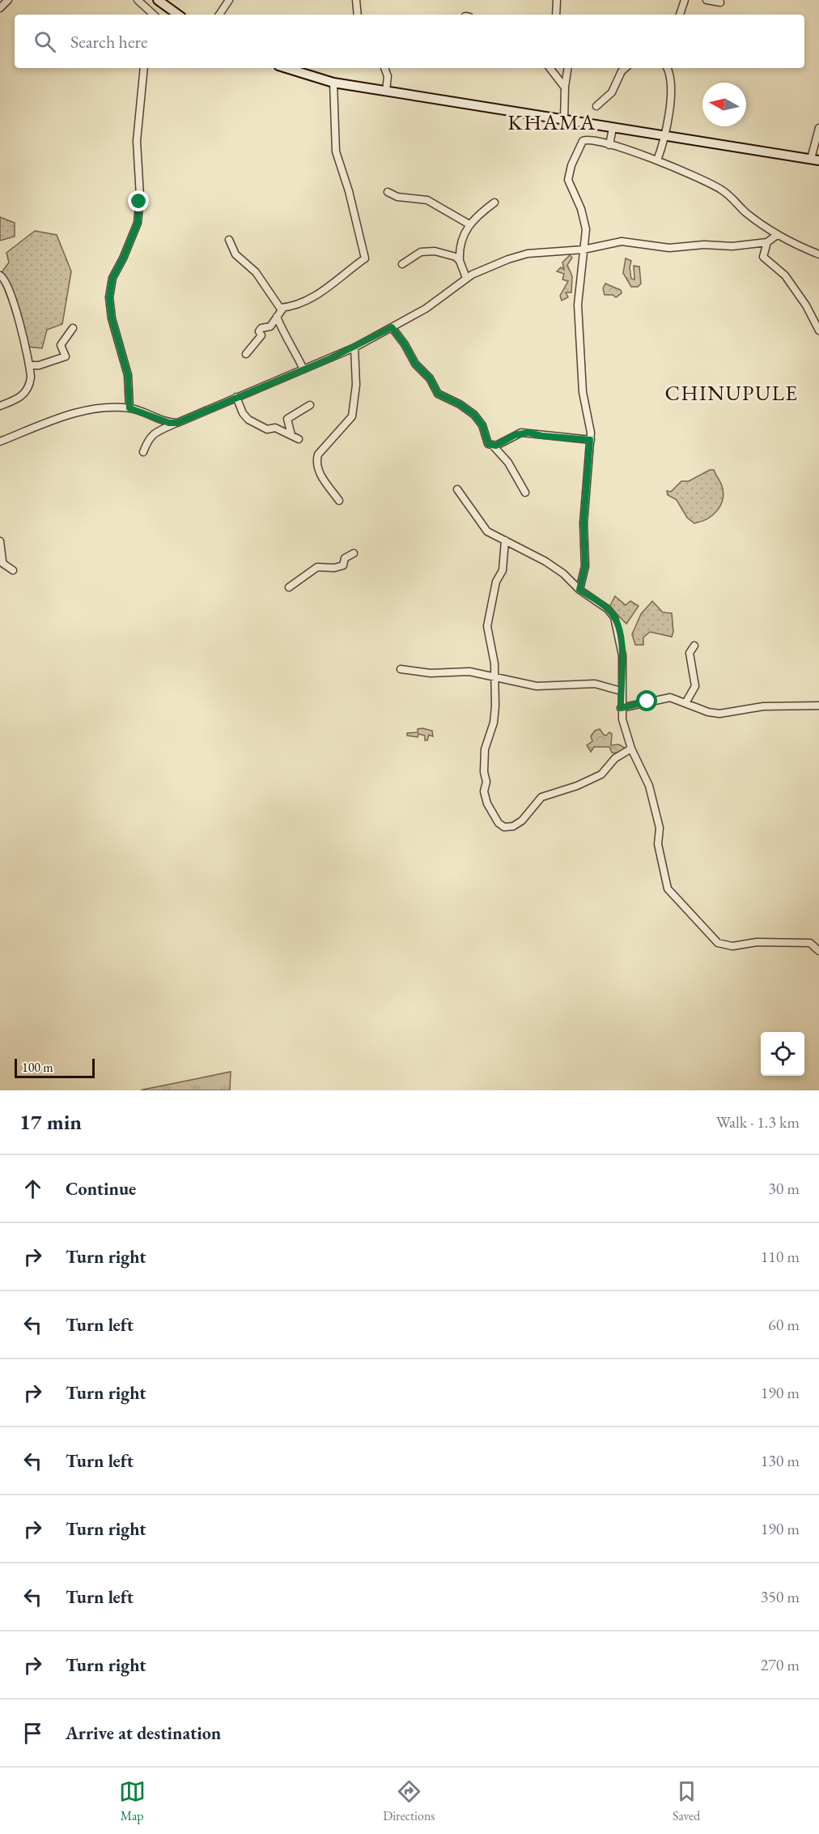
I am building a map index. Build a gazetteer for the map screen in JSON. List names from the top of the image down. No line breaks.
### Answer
{"districts":["KHAMA","CHINUPULE"],"scale_bar":"100 m","north":"left","page":{"search":"Search here","scale":"100 m","heading":["17 min","Walk · 1.3 km"],"list":[["Continue","30 m"],["Turn right","110 m"],["Turn left","60 m"],["Turn right","190 m"],["Turn left","130 m"],["Turn right","190 m"],["Turn left","350 m"],["Turn right","270 m"],"Arrive at destination"],"nav":["Map","Directions","Saved"]}}
